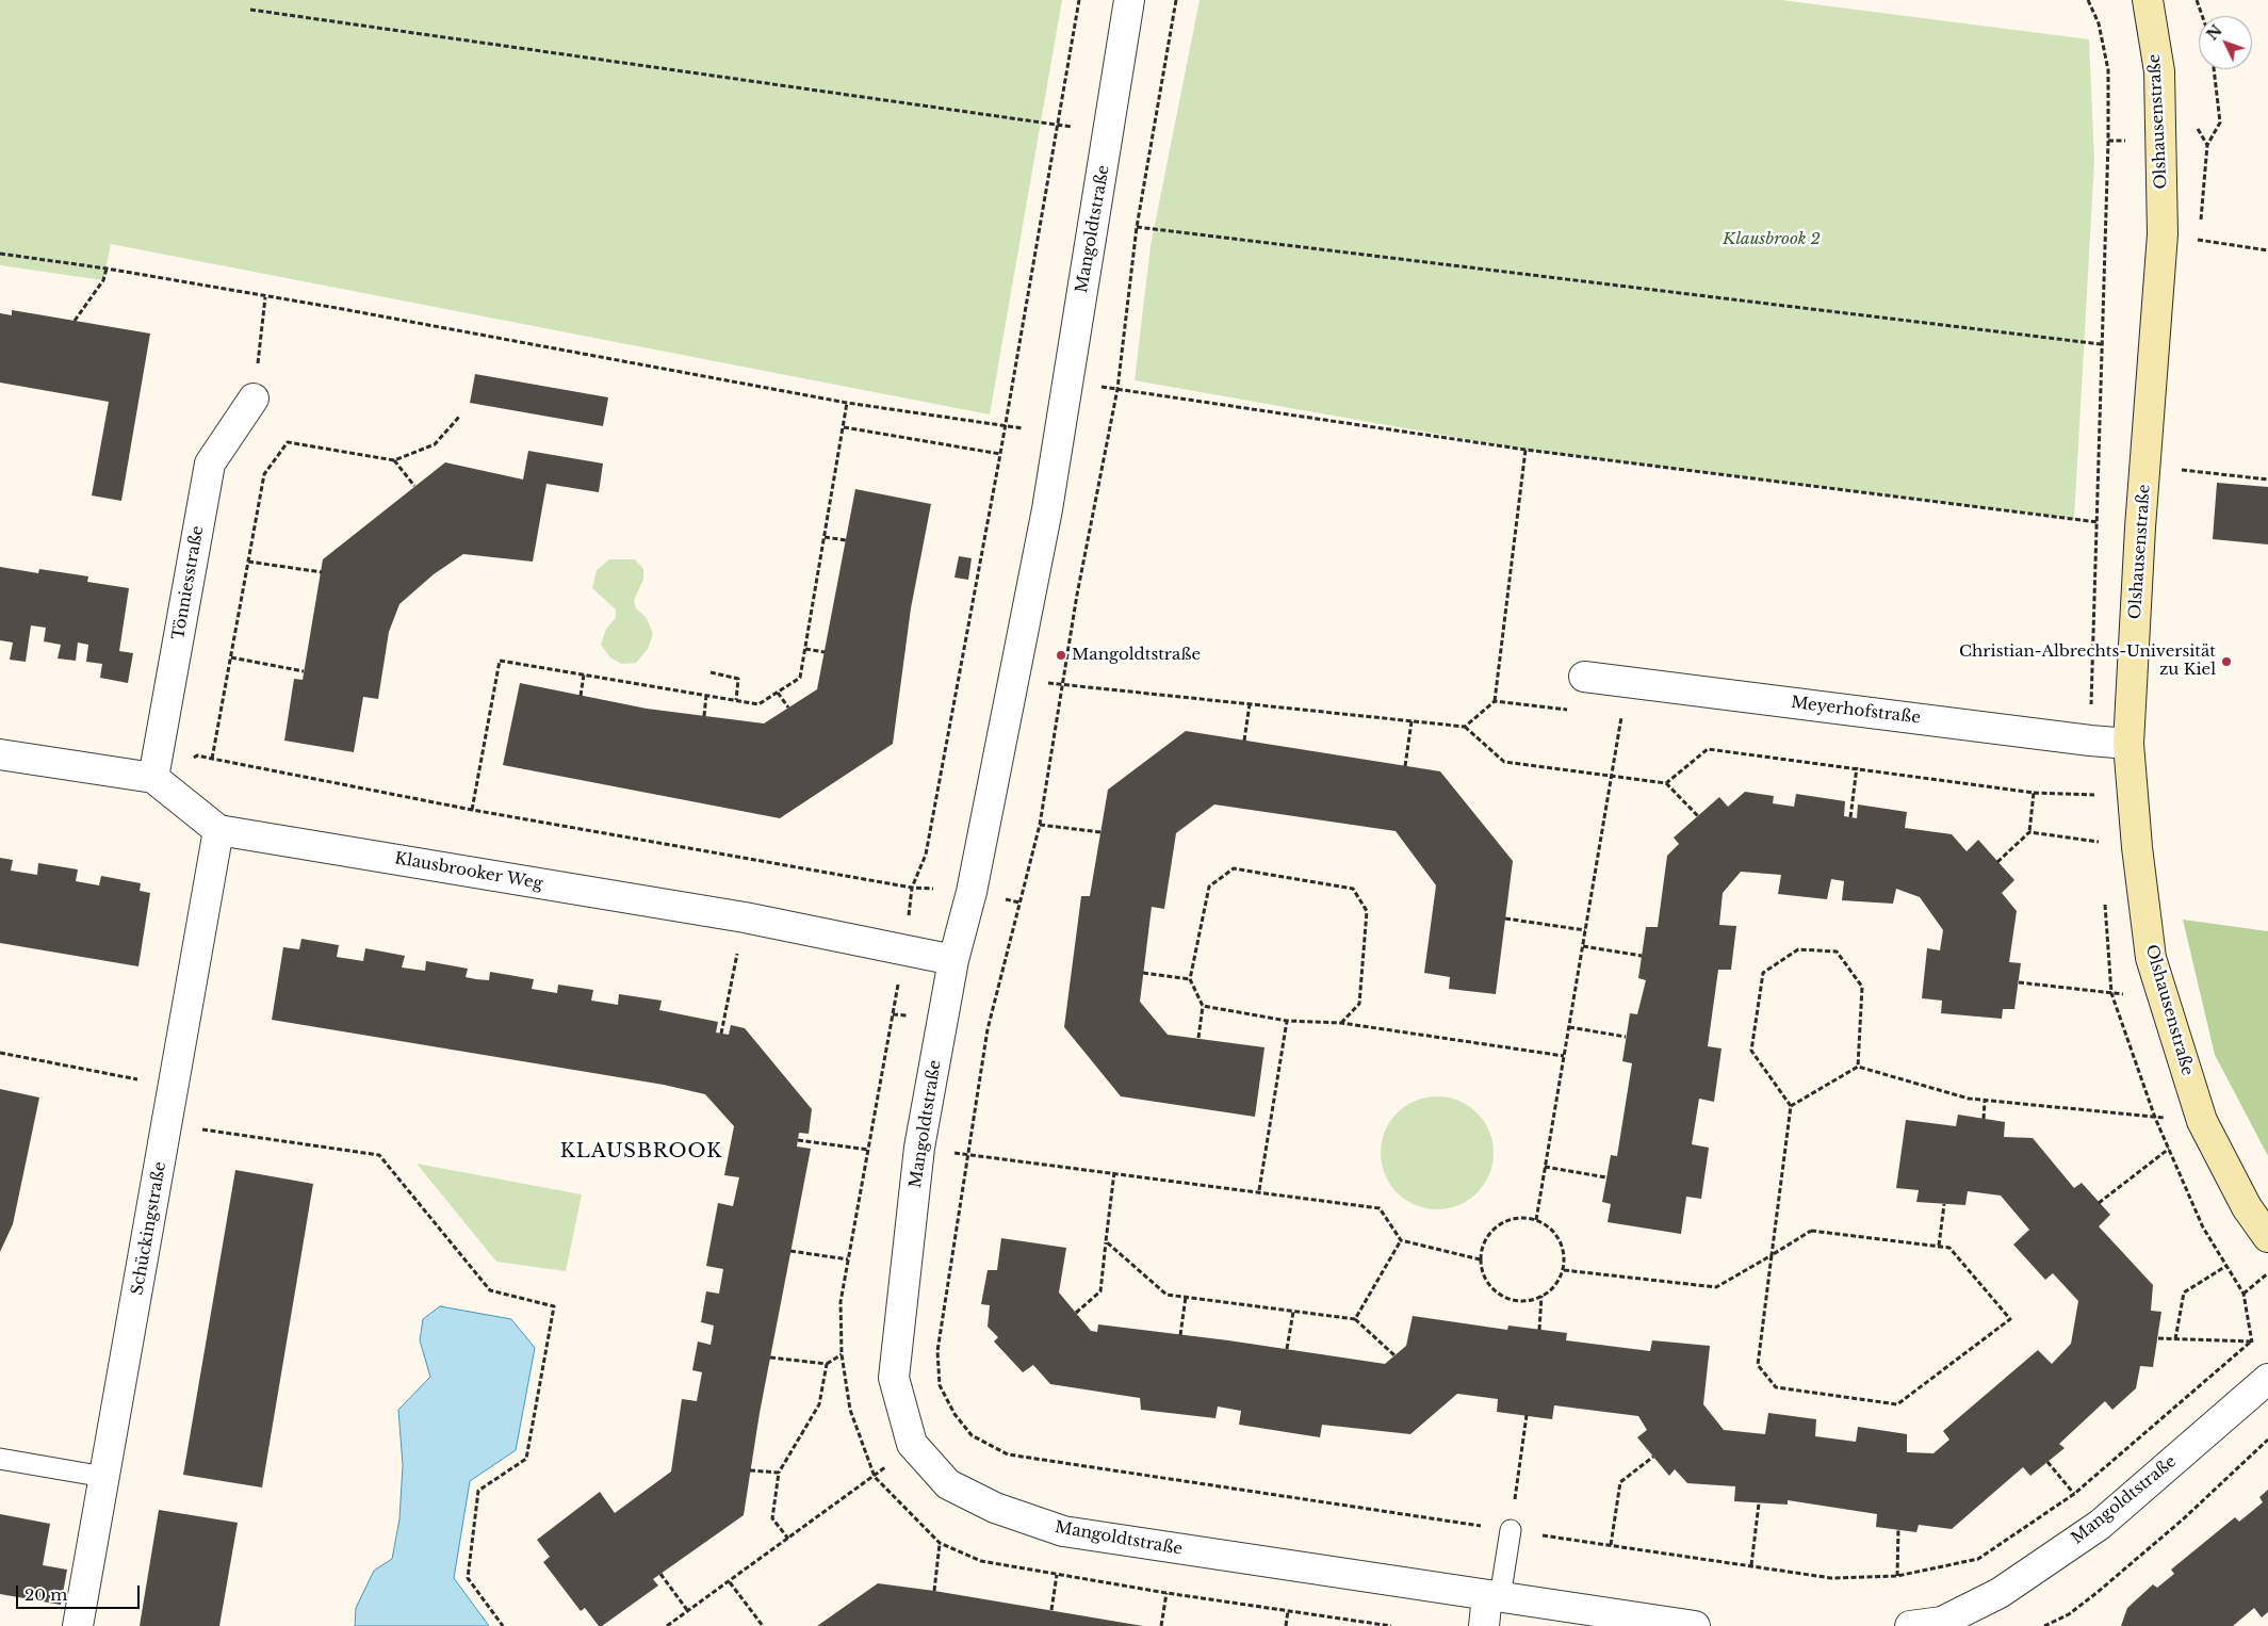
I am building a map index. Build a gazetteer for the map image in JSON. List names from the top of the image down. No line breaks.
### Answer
{"streets":{"street":["Olshausenstraße","Mangoldtstraße","Tönniesstraße","Meyerhofstraße","Klausbrooker Weg","Schückingstraße"]},"crossings":[["Olshausenstraße","Meyerhofstraße"],["Mangoldtstraße","Klausbrooker Weg"],["Tönniesstraße","Klausbrooker Weg"],["Klausbrooker Weg","Schückingstraße"]],"districts":["KLAUSBROOK"],"parks":["Klausbrook 2"],"places":["Mangoldtstraße","Christian-Albrechts-Universität zu Kiel"],"scale_bar":"20 m","north":"top left"}
